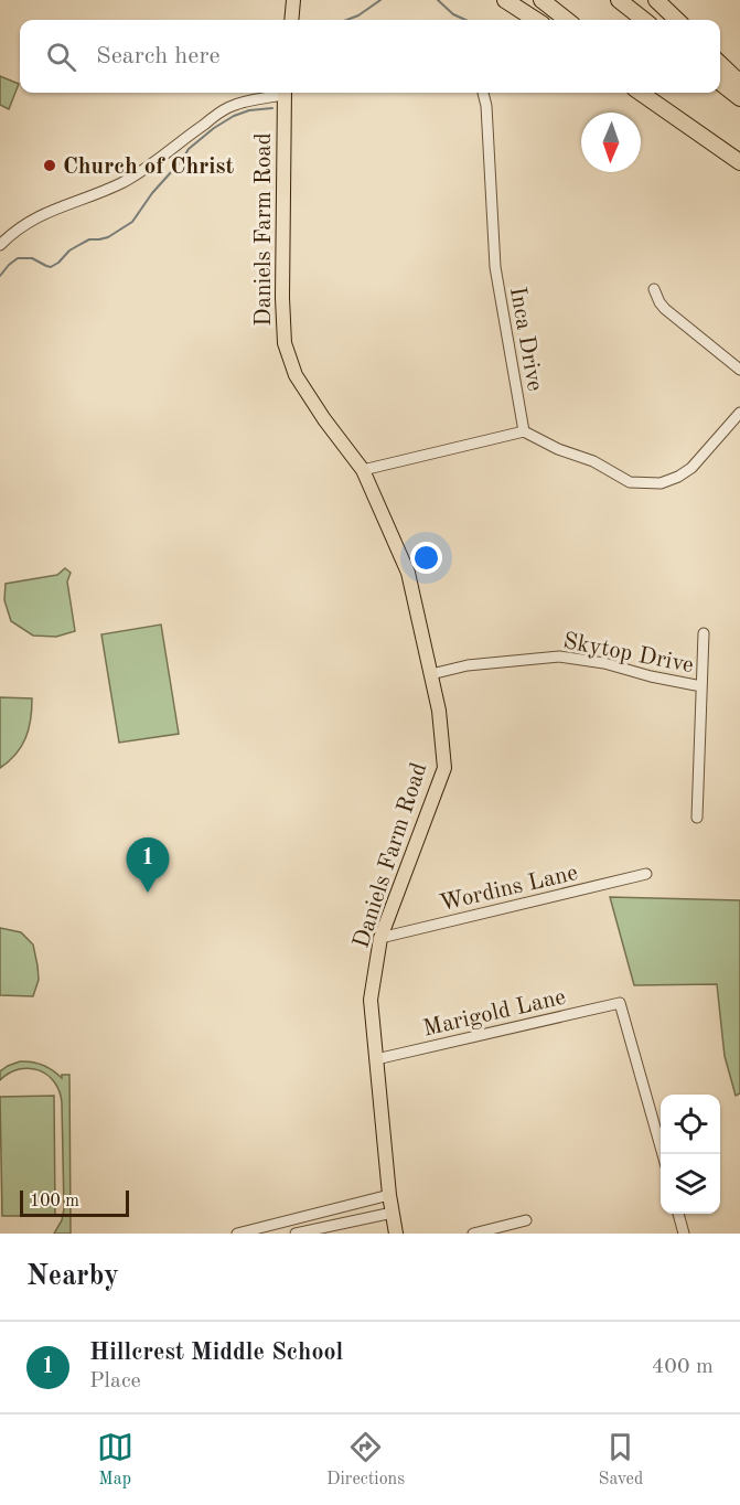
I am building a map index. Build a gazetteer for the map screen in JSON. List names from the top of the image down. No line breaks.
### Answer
{"streets":{"main road":["Daniels Farm Road"],"street":["Inca Drive","Skytop Drive","Wordins Lane","Marigold Lane"]},"crossings":[["Daniels Farm Road","Skytop Drive"],["Daniels Farm Road","Wordins Lane"],["Daniels Farm Road","Marigold Lane"]],"places":["Church of Christ"],"scale_bar":"100 m","north":"bottom","page":{"search":"Search here","pins":"1","scale":"100 m","heading":"Nearby","list":[{"mark":"1","name":"Hillcrest Middle School","note":"Place","value":"400 m"}],"nav":["Map","Directions","Saved"]}}
